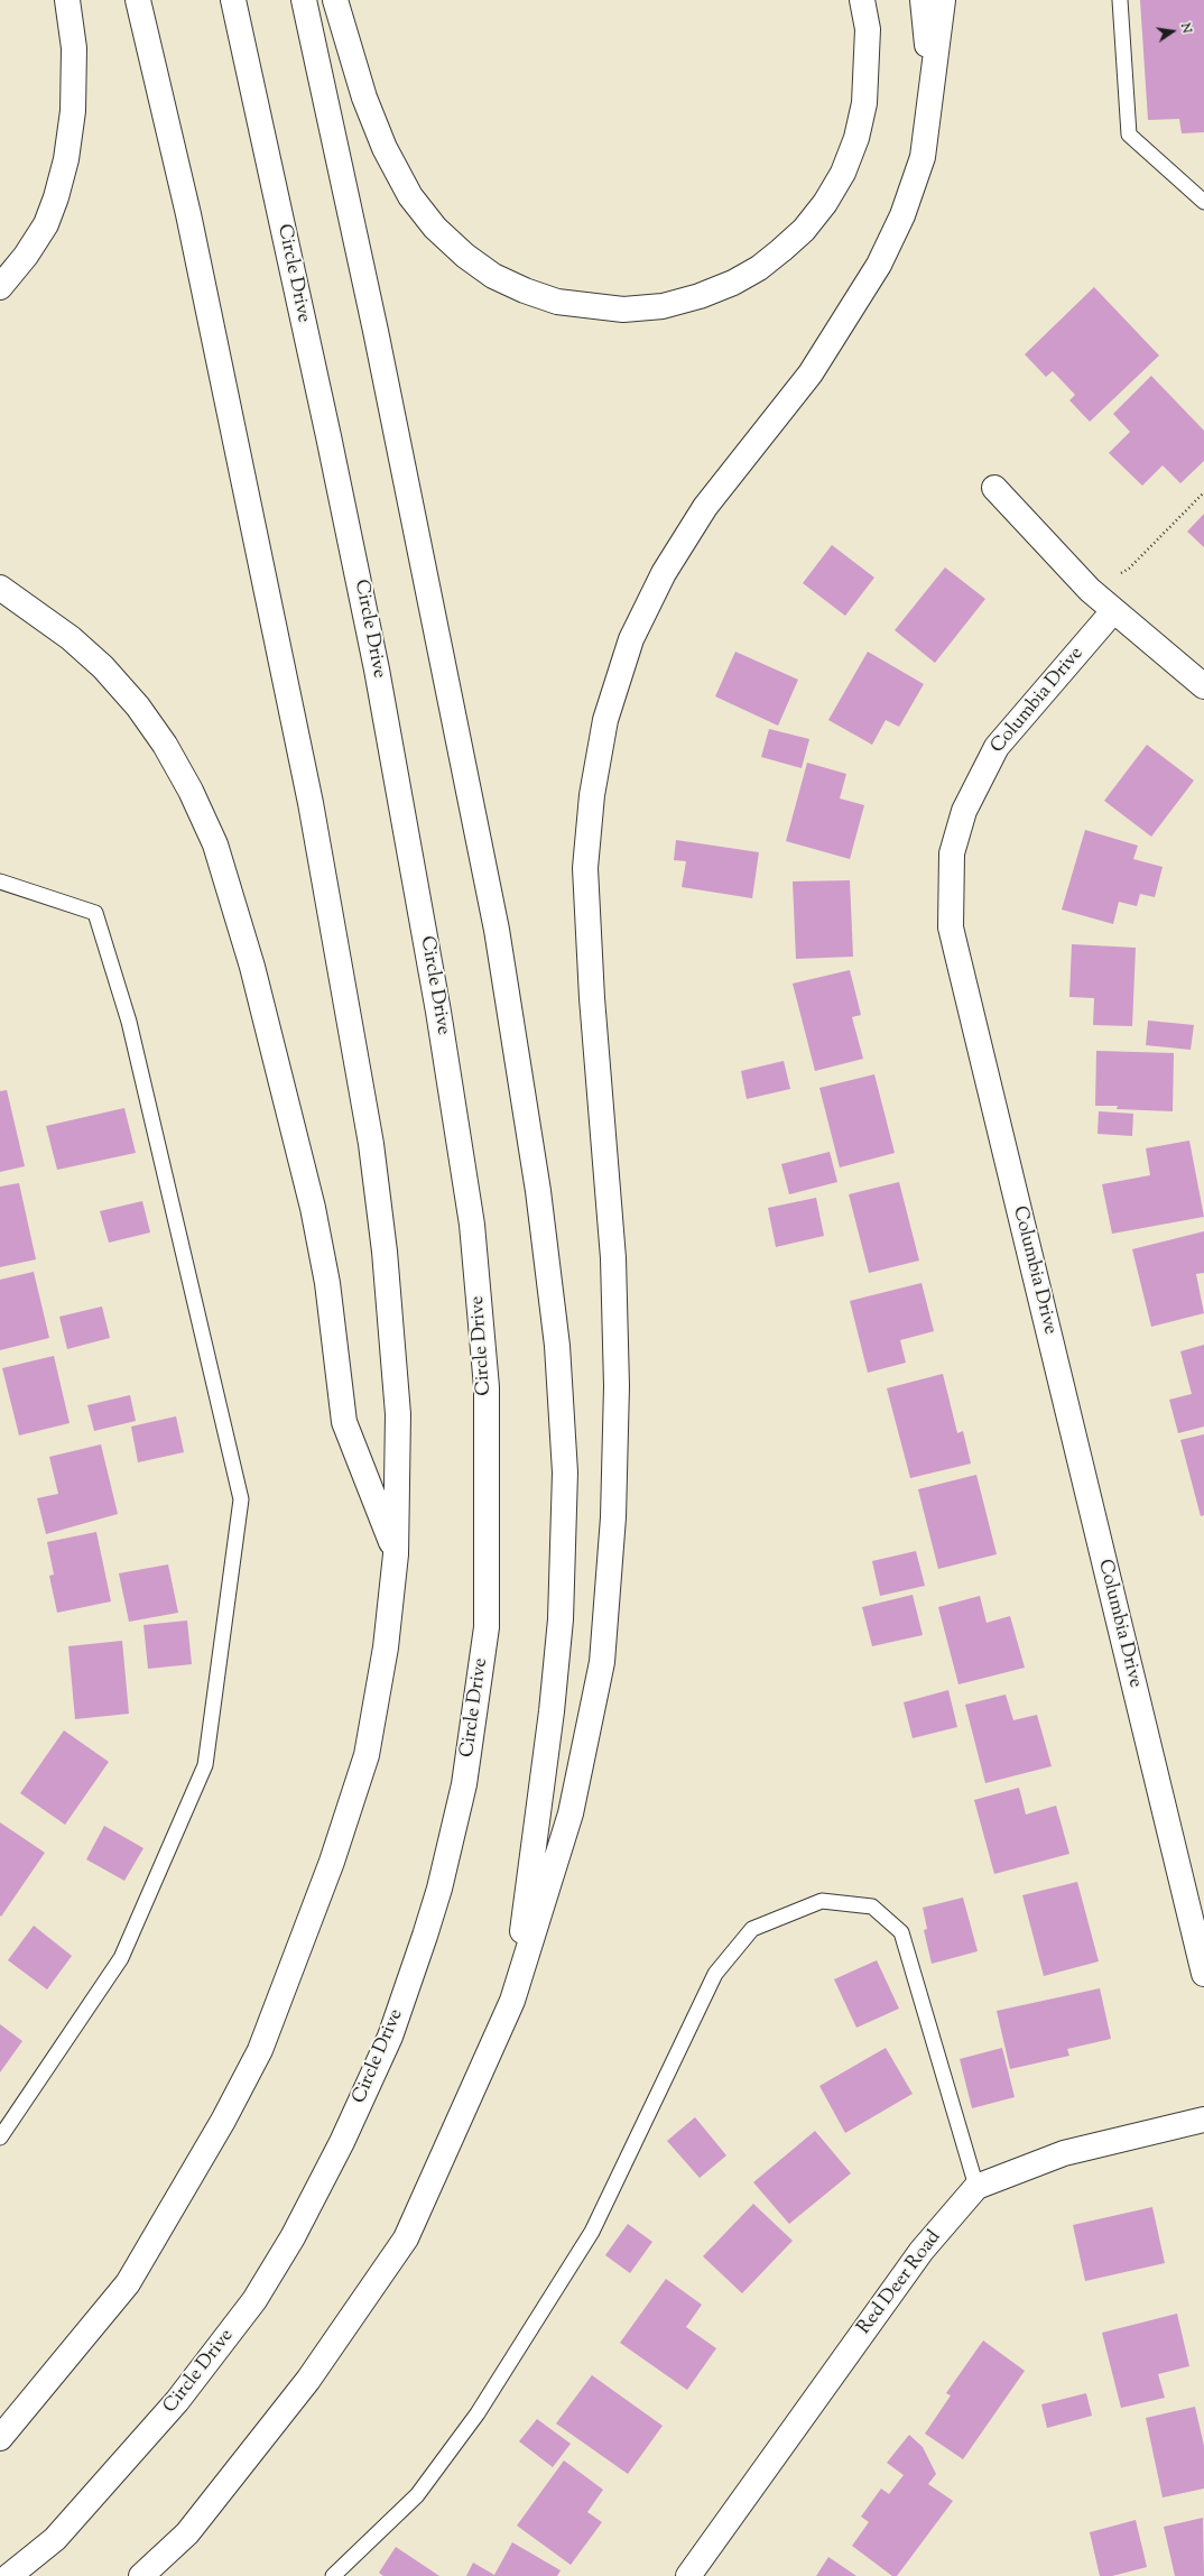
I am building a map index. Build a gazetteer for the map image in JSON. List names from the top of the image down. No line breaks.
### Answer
{"streets":{"main road":["Circle Drive","Columbia Drive","Red Deer Road"]},"north":"right"}
